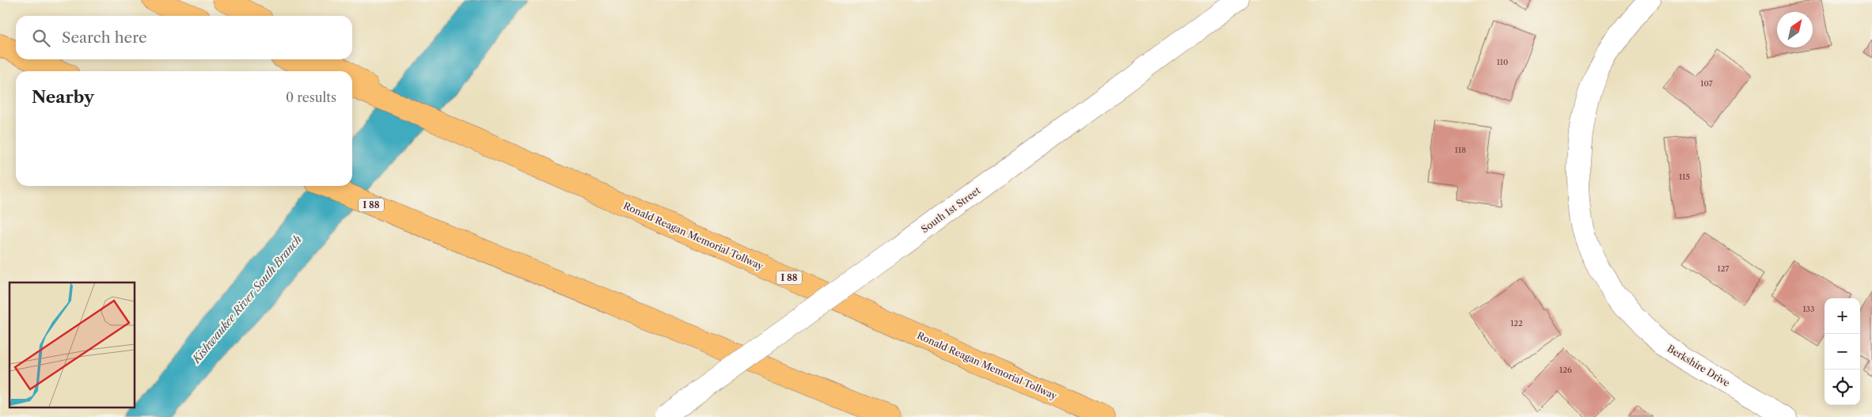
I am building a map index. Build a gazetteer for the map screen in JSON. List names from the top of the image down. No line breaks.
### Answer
{"streets":{"highway":["I 88","Ronald Reagan Memorial Tollway"],"street":["South 1st Street","Berkshire Drive"]},"water":["Kishwaukee River South Branch"],"house_numbers":["110","107","118","115","127","133","122","126"],"north":"top right","page":{"search":"Search here","heading":["Nearby","0 results"],"map_buttons":["+","−"]}}
